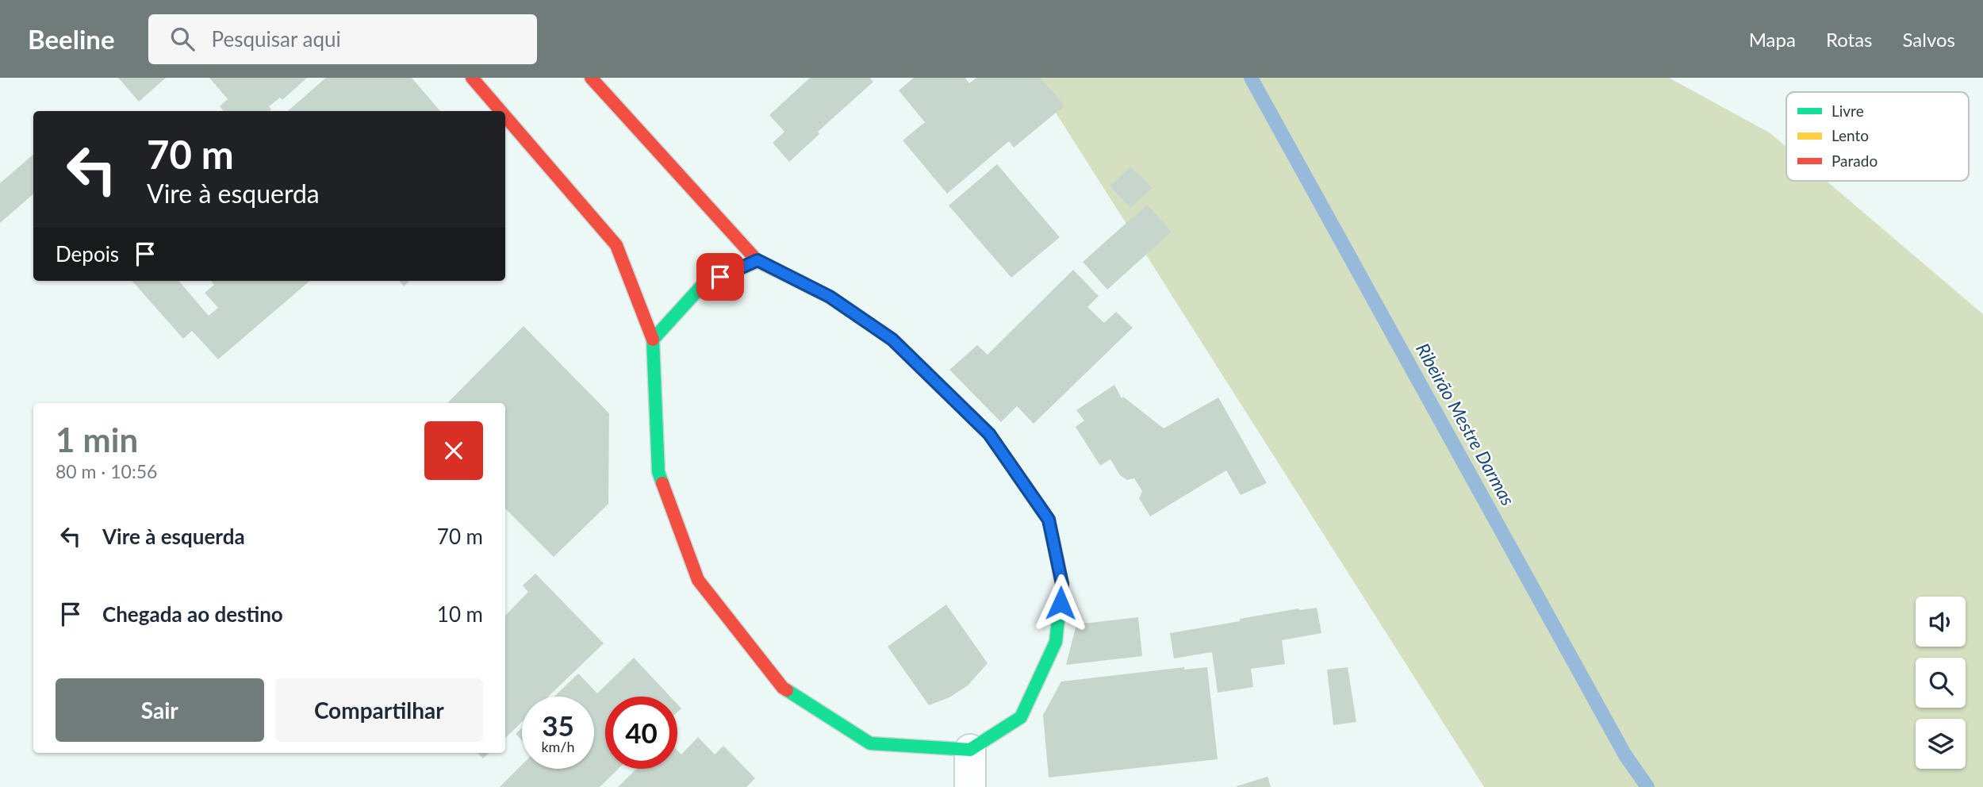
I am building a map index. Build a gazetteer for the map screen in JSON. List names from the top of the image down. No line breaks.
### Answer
{"water":["Ribeirão Mestre Darmas"],"legend":["Livre","Lento","Parado"],"page":{"header":"Beeline","search":"Pesquisar aqui","nav":["Mapa","Rotas","Salvos"],"turn":["70 m","Vire à esquerda"],"then":"Depois","heading":["1 min","80 m · 10:56"],"list":[{"name":"Vire à esquerda","value":"70 m"},{"name":"Chegada ao destino","value":"10 m"}],"buttons":["Sair","Compartilhar"],"speed":"35 km/h","limit":"40"}}
